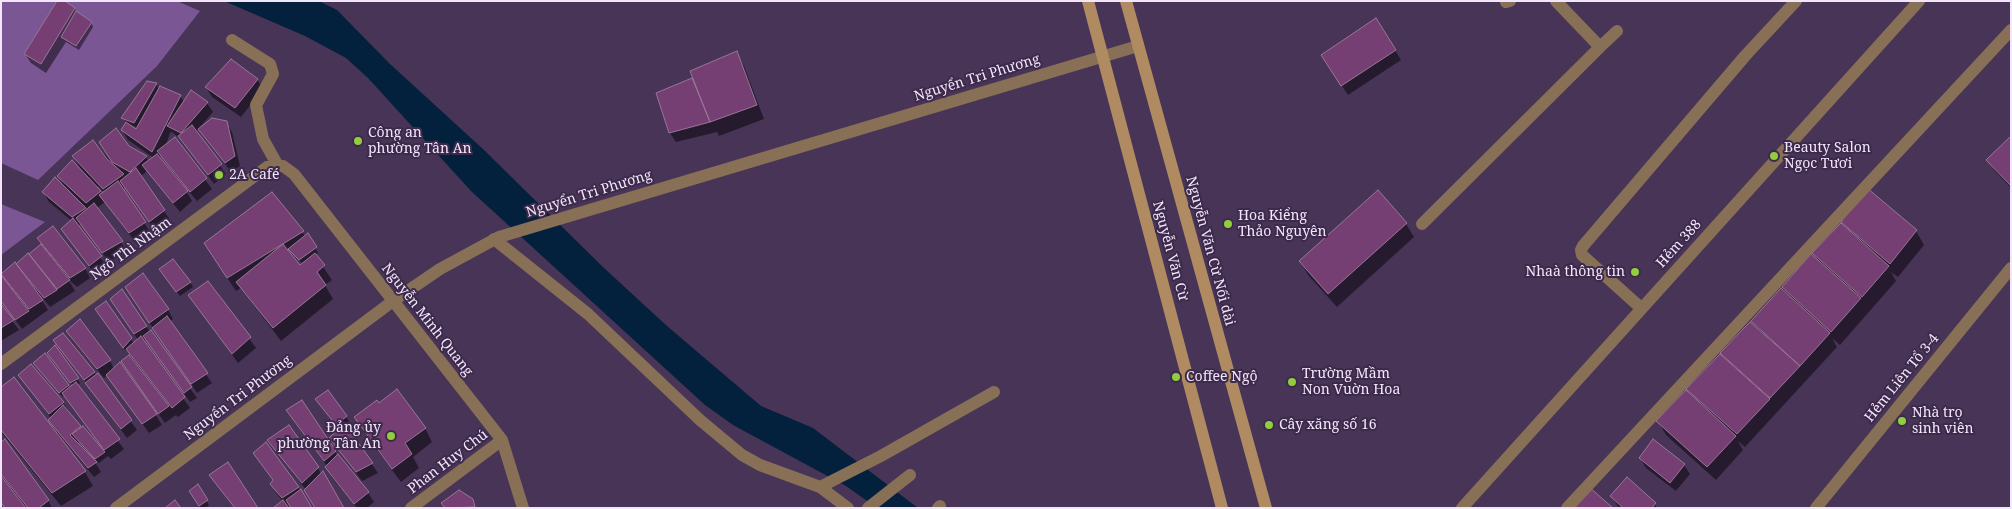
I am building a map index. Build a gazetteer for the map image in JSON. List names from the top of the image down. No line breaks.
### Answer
{"streets":{"main road":["Nguyễn Văn Cừ","Nguyễn Văn Cừ Nối dài"],"street":["Nguyển Tri Phương","Hẻm 388","Ngô Thì Nhậm","Nguyễn Minh Quang","Hẻm Liên Tổ 3-4","Phan Huy Chú"]},"crossings":[["Nguyển Tri Phương","Nguyễn Văn Cừ"],["Nguyển Tri Phương","Nguyễn Văn Cừ Nối dài"],["Nguyển Tri Phương","Nguyễn Minh Quang"],["Ngô Thì Nhậm","Nguyễn Minh Quang"],["Nguyễn Minh Quang","Phan Huy Chú"]],"places":["Công an phường Tân An","Beauty Salon Ngọc Tươi","2A Café","Hoa Kiểng Thảo Nguyên","Nhaà thông tin","Coffee Ngộ","Trường Mầm Non Vuờn Hoa","Nhà trọ sinh viên","Cây xăng số 16","Đảng ủy phường Tân An"]}
